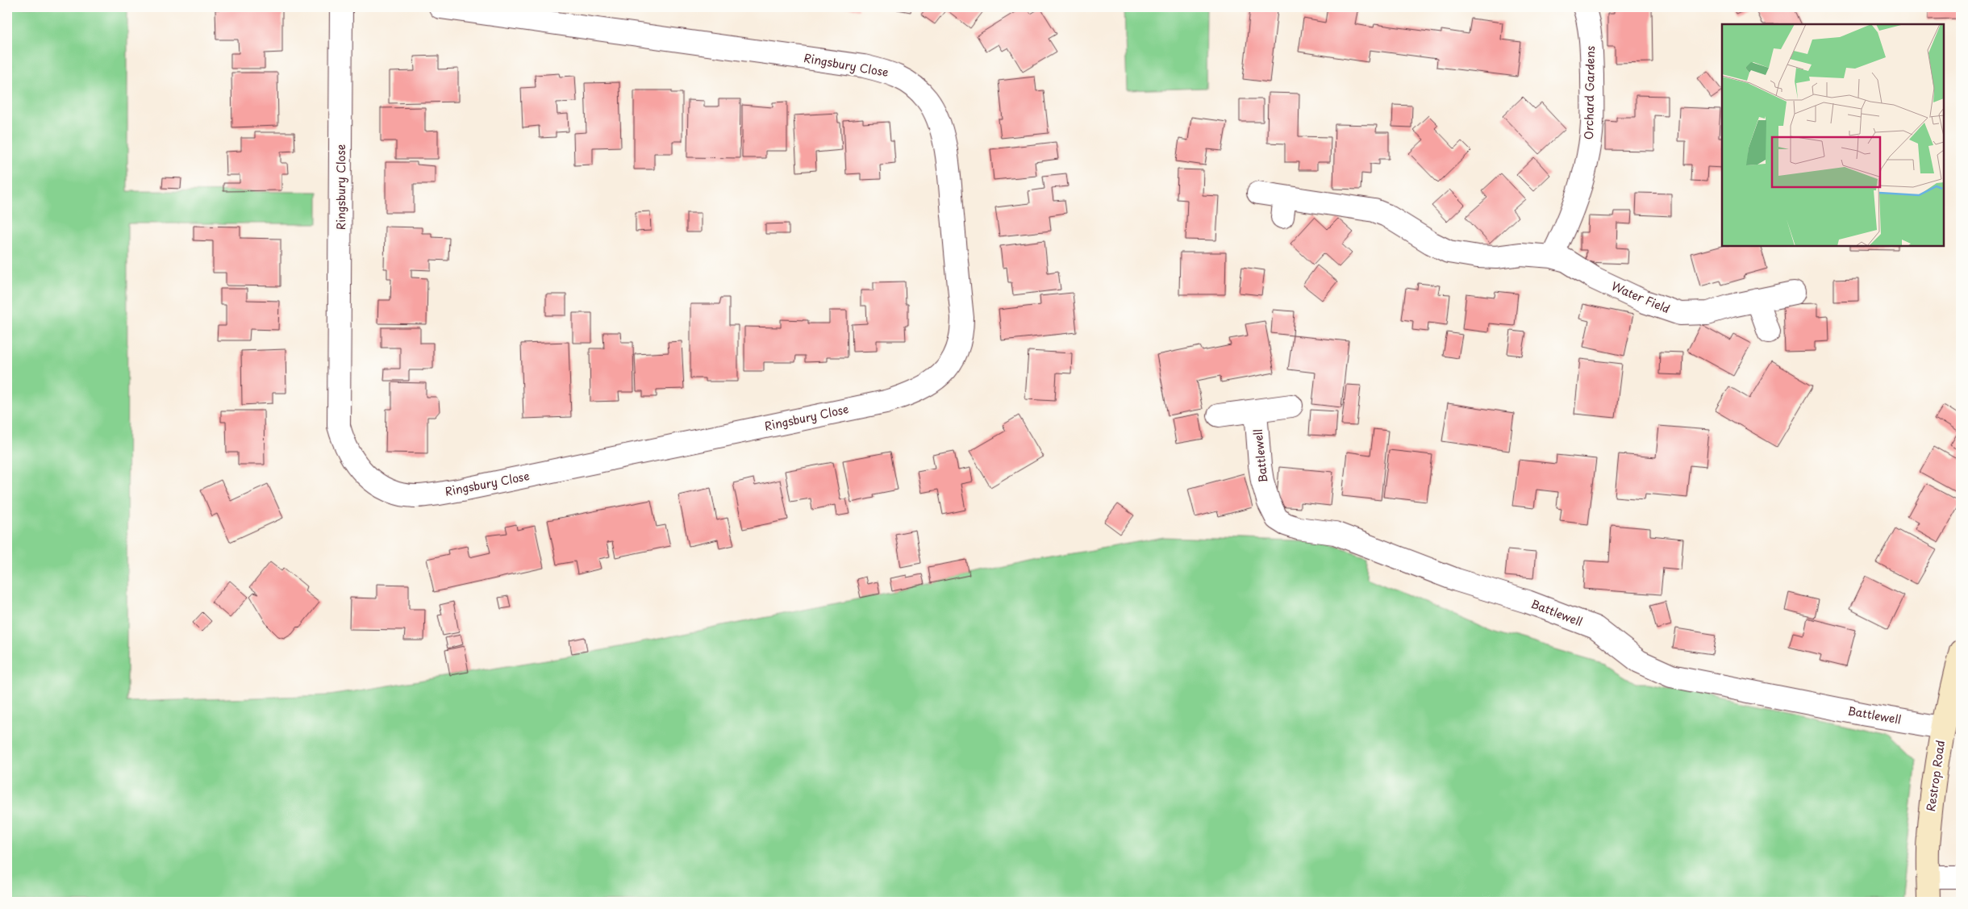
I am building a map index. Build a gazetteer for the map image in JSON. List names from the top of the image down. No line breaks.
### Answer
{"streets":{"street":["Ringsbury Close","Orchard Gardens","Water Field","Battlewell","Restrop Road"]},"crossings":[["Orchard Gardens","Water Field"],["Battlewell","Restrop Road"]]}
